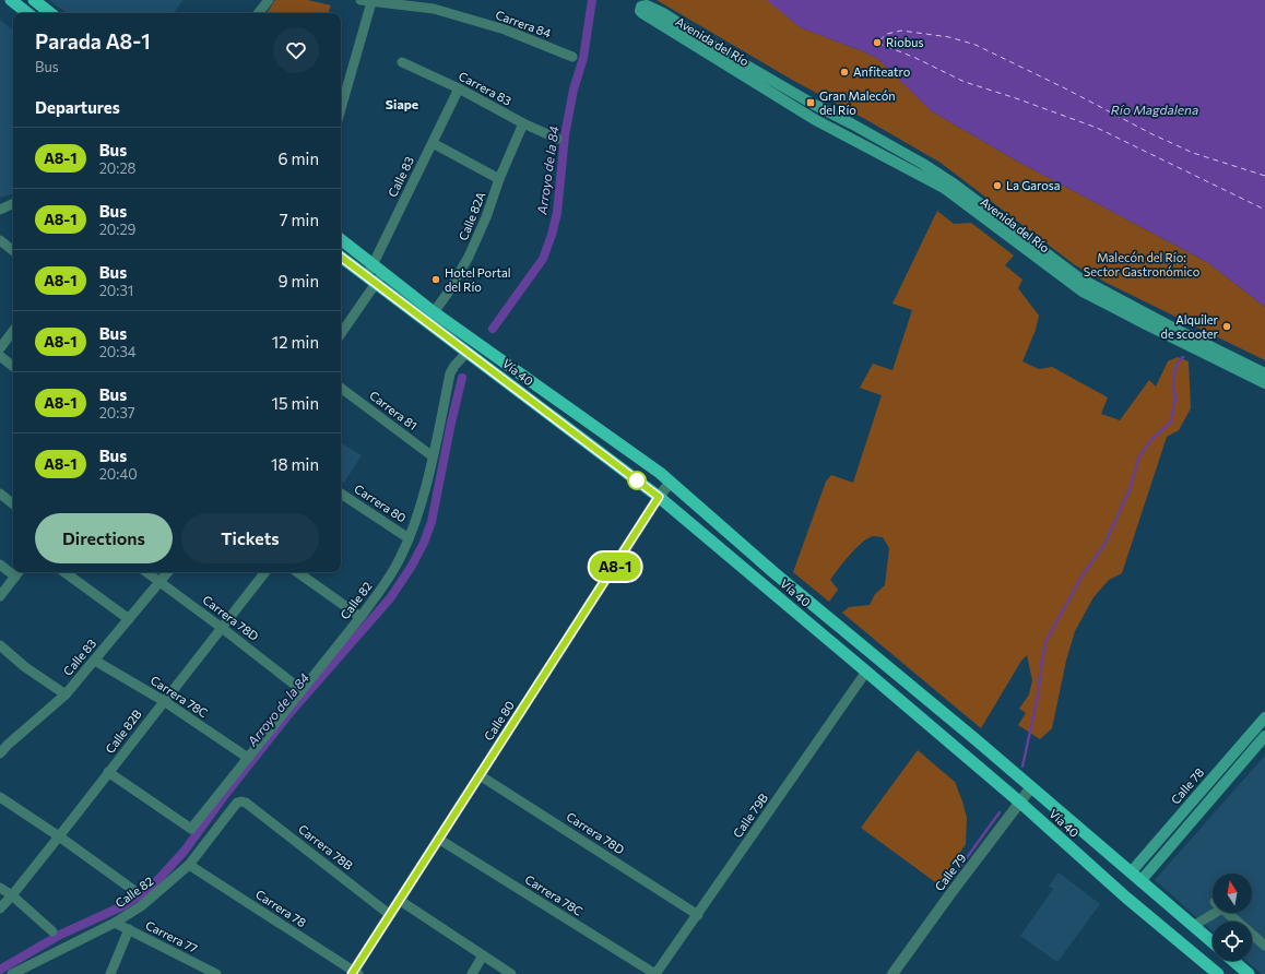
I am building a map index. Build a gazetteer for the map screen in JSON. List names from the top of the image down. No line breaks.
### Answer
{"streets":{"highway":["Vía 40"],"main road":["Avenida del Río","Calle 78"],"street":["Carrera 84","Carrera 83","Calle 83","Calle 82A","Carrera 81","Carrera 80","Calle 82","Carrera 78D","Carrera 78C","Calle 80","Calle 82B","Calle 79B","Carrera 78B","Calle 79","Carrera 78","Carrera 77"]},"crossings":[["Carrera 83","Calle 83"],["Carrera 83","Calle 82A"],["Calle 83","Vía 40"],["Calle 83","Carrera 78D"],["Calle 83","Carrera 78C"],["Calle 82A","Vía 40"],["Vía 40","Calle 82"],["Vía 40","Calle 80"],["Vía 40","Calle 78"],["Vía 40","Calle 79B"],["Vía 40","Calle 79"],["Carrera 81","Calle 82"],["Carrera 80","Calle 82"],["Calle 82","Carrera 78D"],["Calle 82","Carrera 78C"],["Calle 82","Calle 82B"],["Calle 82","Carrera 78B"],["Calle 82","Carrera 78"],["Calle 82","Carrera 77"],["Carrera 78D","Calle 80"],["Carrera 78D","Calle 82B"],["Carrera 78D","Calle 79B"],["Carrera 78C","Calle 80"],["Carrera 78C","Calle 82B"],["Carrera 78C","Calle 79B"],["Calle 80","Carrera 78B"],["Calle 80","Carrera 78"]],"districts":["Siape"],"water":["Río Magdalena","Arroyo de la 84"],"parks":["Malecón del Río: Sector Gastronómico"],"places":{"other":["Riobus","Anfiteatro","La Garosa","Hotel Portal del Río","Alquiler de scooter"],"transit":["Gran Malecón del Río"]},"lines":["bus line A8-1"],"north":"top","page":{"on_map":"A8-1","heading":[["Parada A8-1","Bus"],"Departures"],"list":[{"mark":"A8-1","name":"Bus","note":"20:28","value":"6 min"},{"mark":"A8-1","name":"Bus","note":"20:29","value":"7 min"},{"mark":"A8-1","name":"Bus","note":"20:31","value":"9 min"},{"mark":"A8-1","name":"Bus","note":"20:34","value":"12 min"},{"mark":"A8-1","name":"Bus","note":"20:37","value":"15 min"},{"mark":"A8-1","name":"Bus","note":"20:40","value":"18 min"}],"buttons":["Directions","Tickets"]}}
